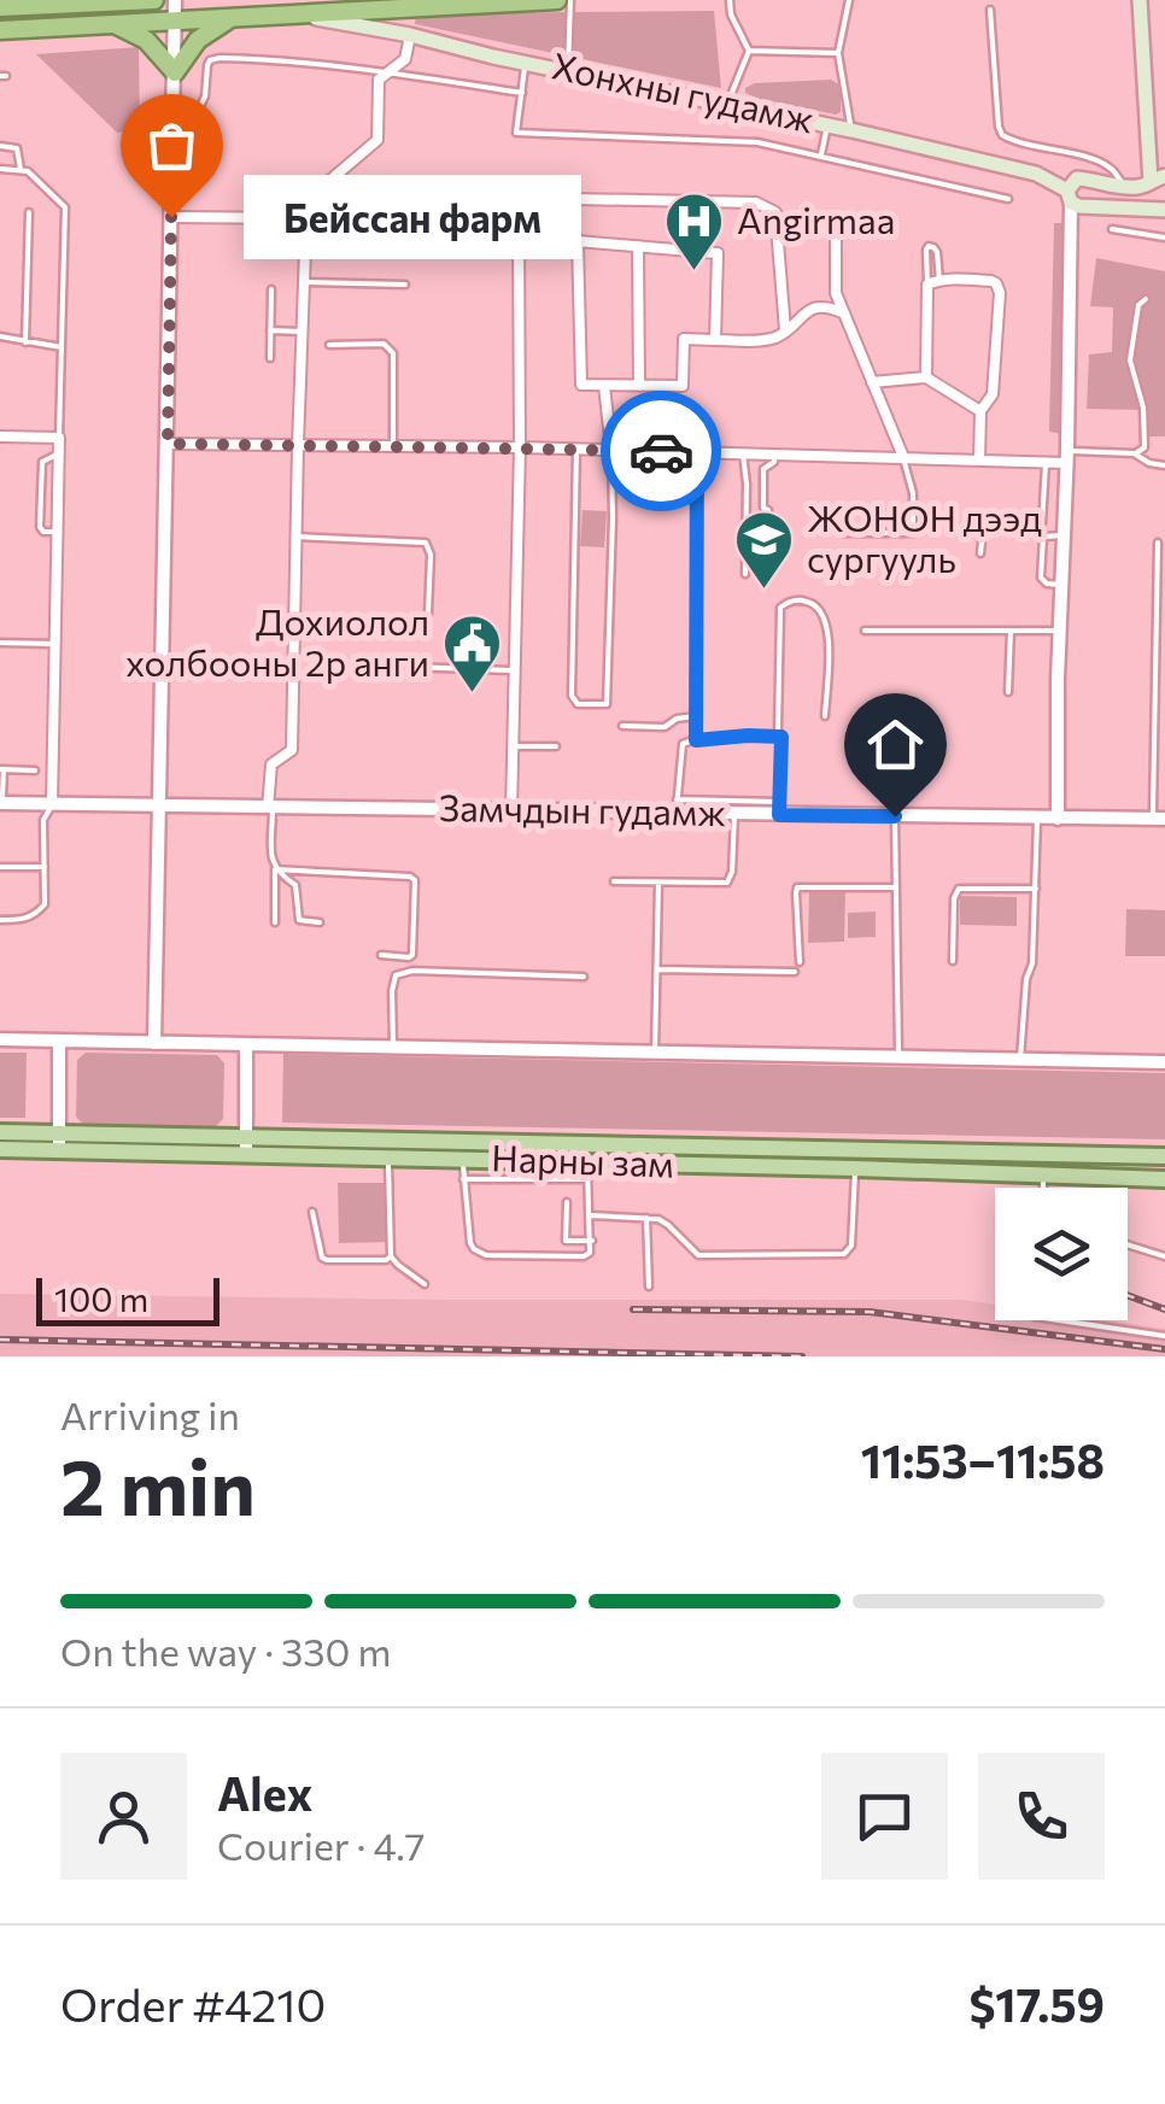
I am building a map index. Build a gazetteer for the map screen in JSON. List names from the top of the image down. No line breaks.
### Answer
{"streets":{"main road":["Хонхны гудамж","Нарны зам"],"street":["Замчдын гудамж"]},"places":{"other":["Бейссан фарм"],"hospital":["Angirmaa"],"school or university":["ЖОНОН дээд сургууль"],"public building":["Дохиолол холбооны 2р анги"]},"scale_bar":"100 m","page":{"bubble":"Бейссан фарм","scale":"100 m","heading":["2 min","Arriving in","11:53–11:58"],"panel":["Alex","Courier · 4.7","Order #4210","$17.59"],"bar":"On the way · 330 m"}}
